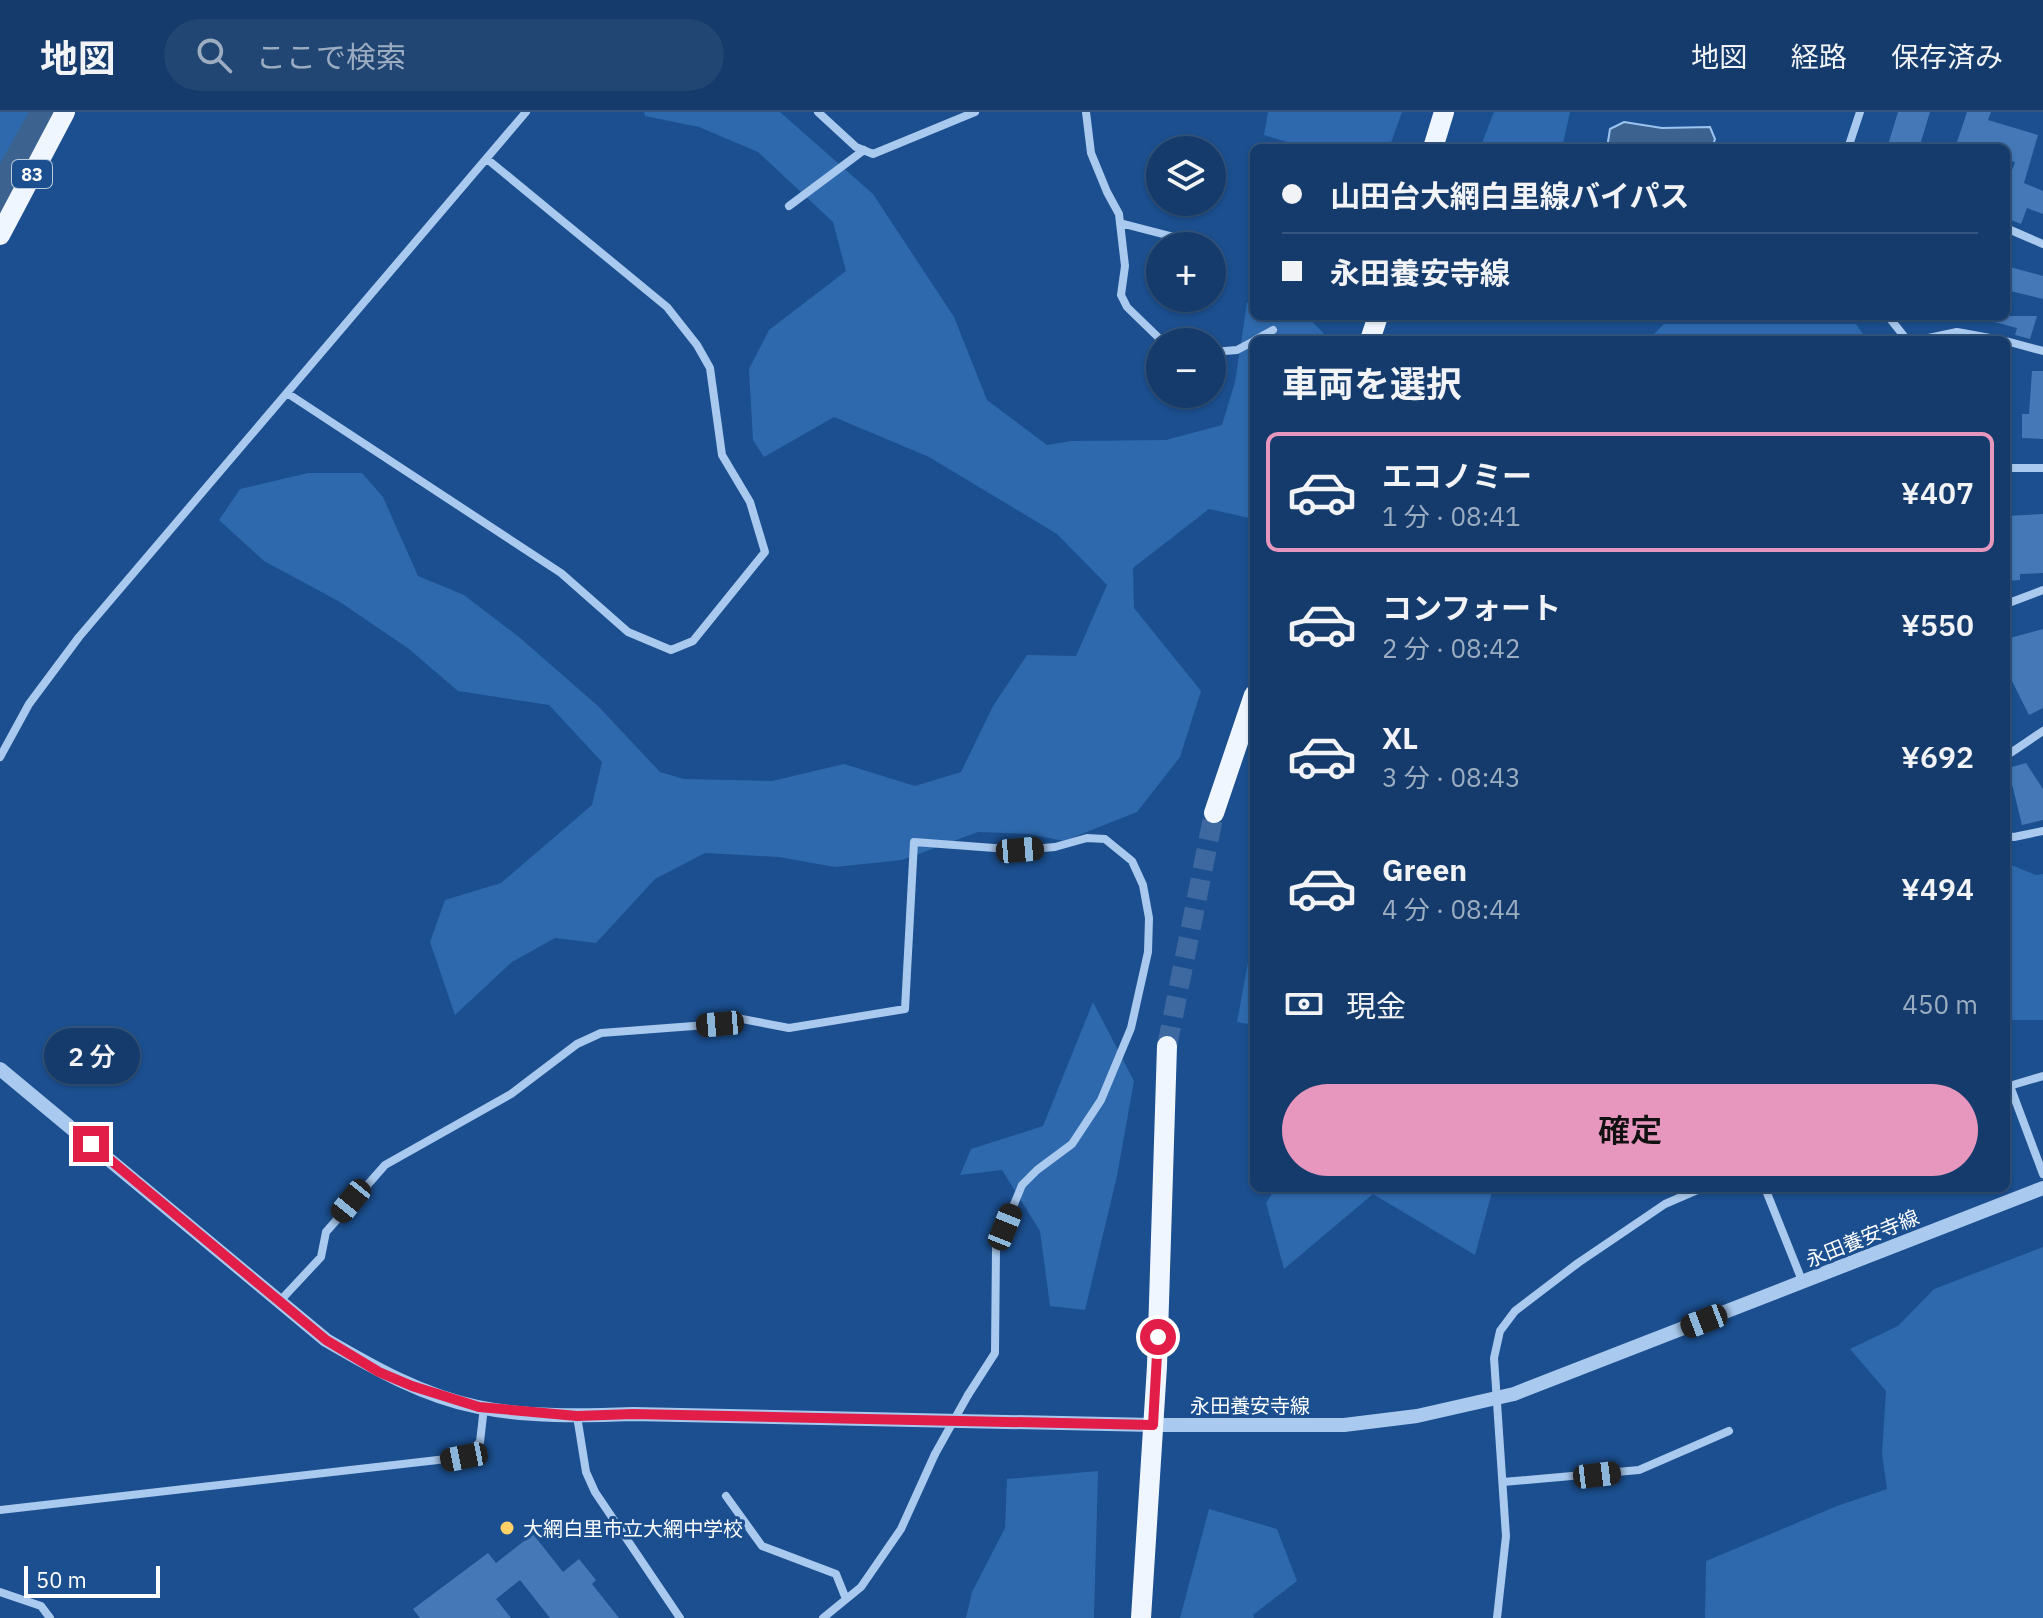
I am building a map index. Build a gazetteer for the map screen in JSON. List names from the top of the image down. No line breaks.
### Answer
{"streets":{"main road":["83"],"street":["永田養安寺線"]},"places":["大網白里市立大網中学校"],"scale_bar":"50 m","page":{"header":"地図","search":"ここで検索","nav":["地図","経路","保存済み"],"map_buttons":["+","−"],"banner":["山田台大網白里線バイパス","永田養安寺線"],"heading":"車両を選択","list":[{"name":"エコノミー","note":"1 分 · 08:41","value":"¥407"},{"name":"コンフォート","note":"2 分 · 08:42","value":"¥550"},{"name":"XL","note":"3 分 · 08:43","value":"¥692"},{"name":"Green","note":"4 分 · 08:44","value":"¥494"}],"pay":["現金","450 m"],"bubble":"2 分","buttons":"確定","scale":"50 m"}}
